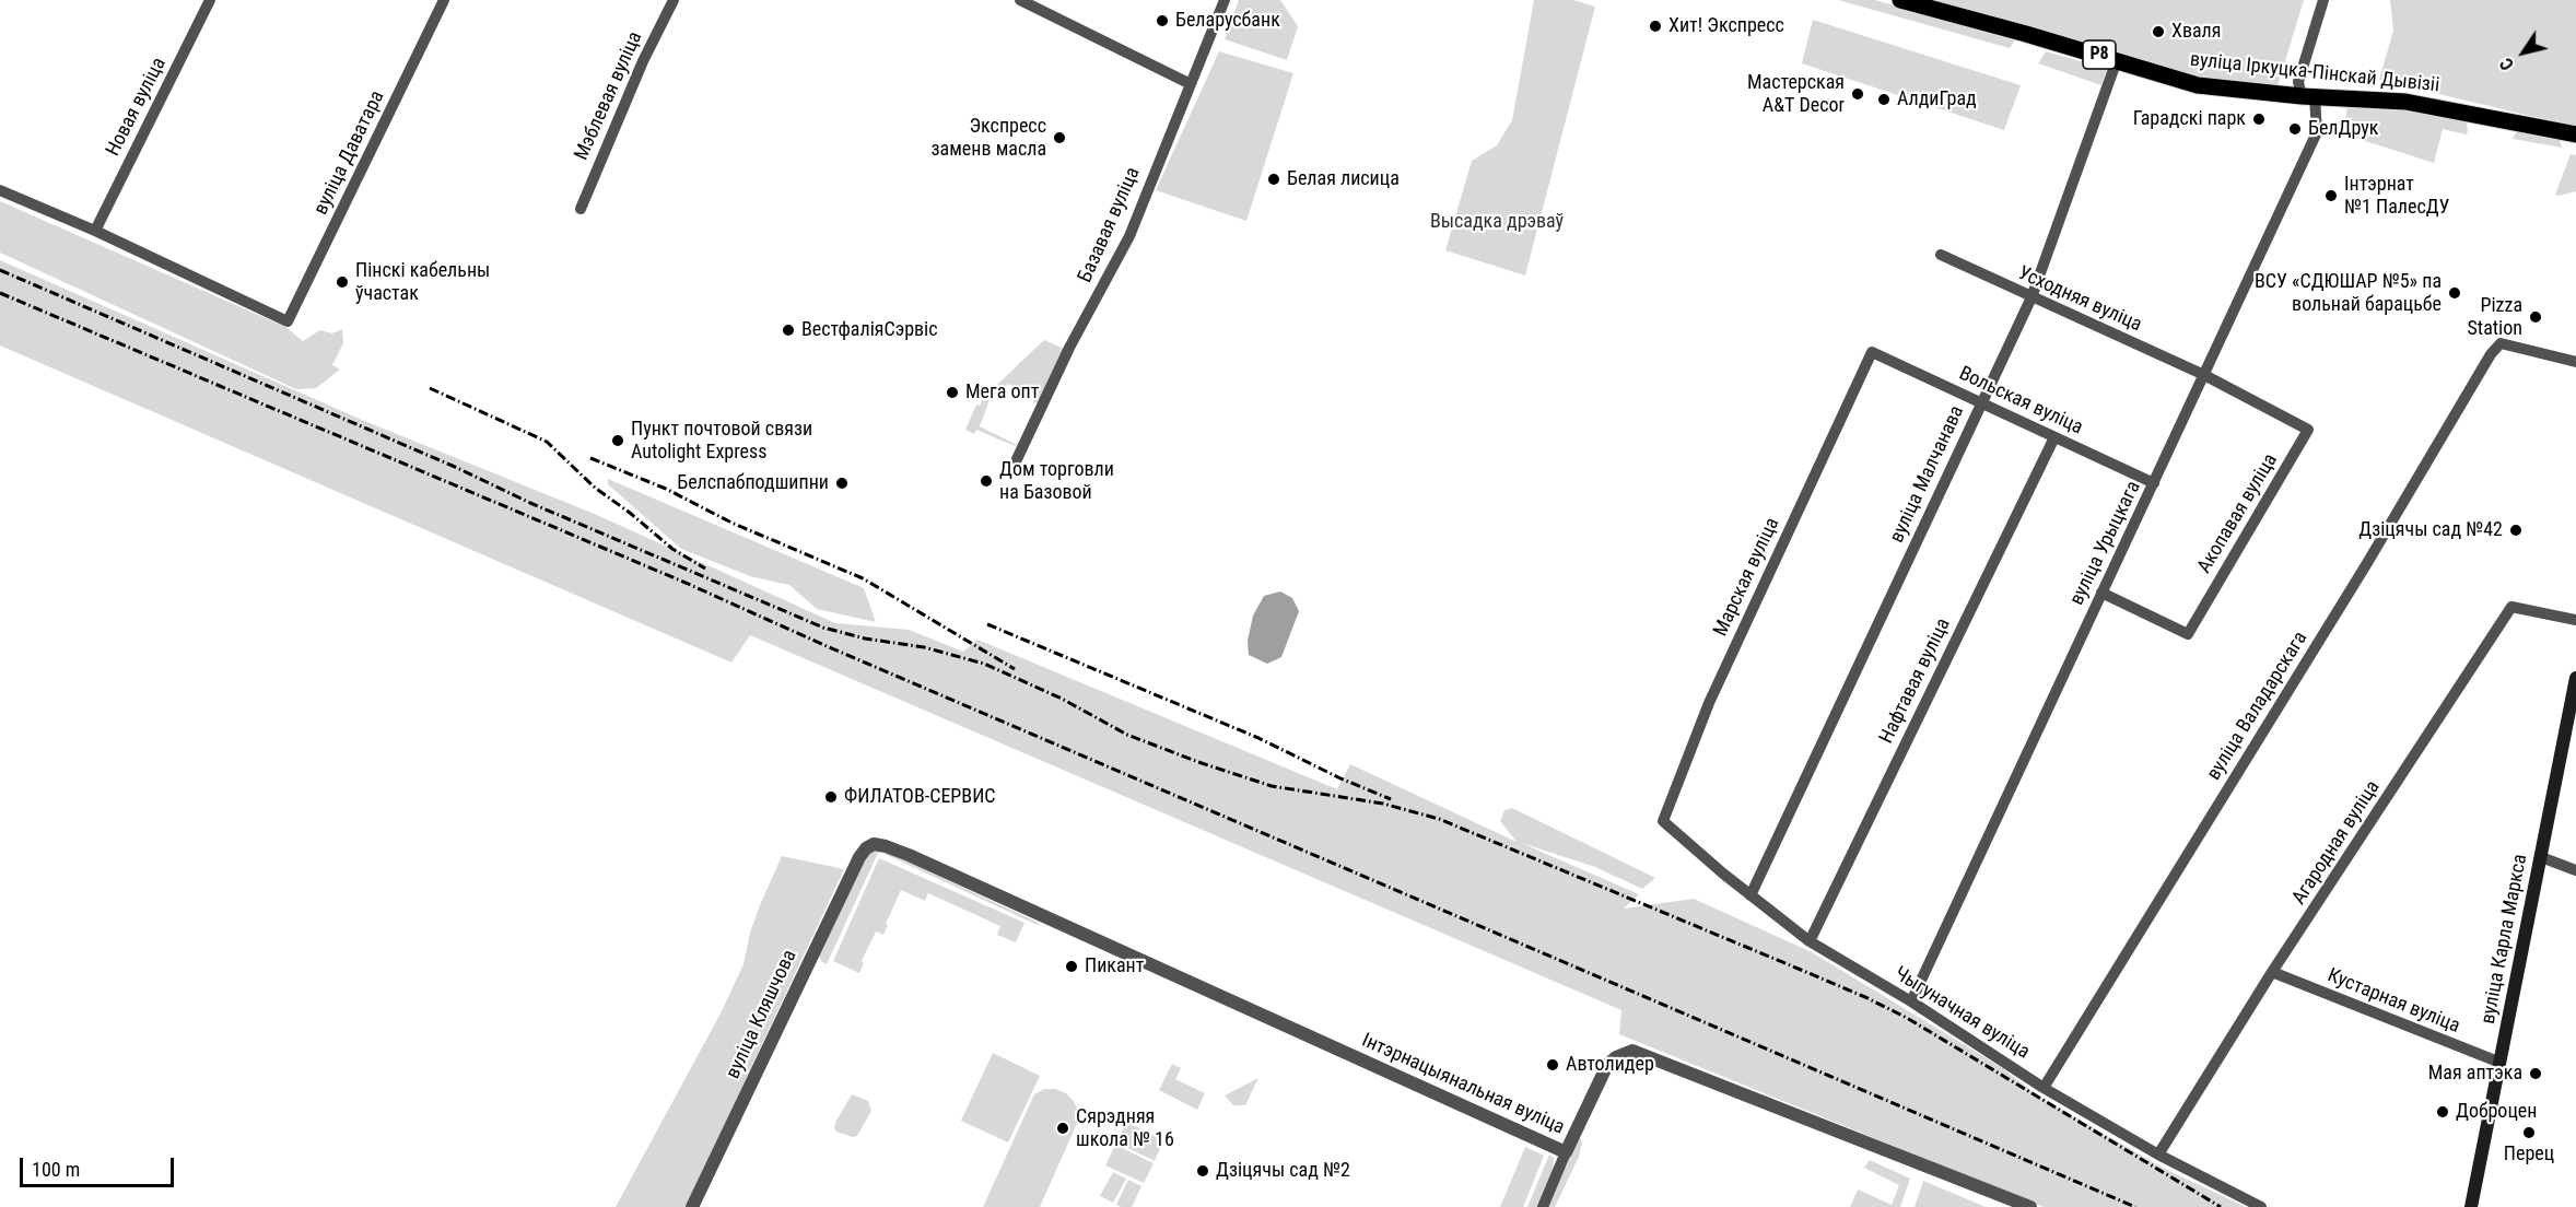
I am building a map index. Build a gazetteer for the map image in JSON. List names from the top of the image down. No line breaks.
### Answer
{"streets":{"main road":["Р8","вуліца Іркуцка-Пінскай Дывізіі","вуліца Карла Маркса"],"street":["Мэблевая вуліца","Новая вуліца","вуліца Даватара","Базавая вуліца","Усходняя вуліца","Вольская вуліца","вуліца Малчанава","Акопавая вуліца","вуліца Урыцкага","Марская вуліца","Нафтавая вуліца","вуліца Валадарскага","Агародная вуліца","Кустарная вуліца","Чыгуначная вуліца","вуліца Кляшчова","Інтэрнацыянальная вуліца"]},"crossings":[["вуліца Іркуцка-Пінскай Дывізіі","вуліца Малчанава"],["вуліца Іркуцка-Пінскай Дывізіі","вуліца Урыцкага"],["Новая вуліца","вуліца Даватара"],["Усходняя вуліца","вуліца Малчанава"],["Усходняя вуліца","Акопавая вуліца"],["Усходняя вуліца","вуліца Урыцкага"],["Вольская вуліца","вуліца Малчанава"],["Вольская вуліца","вуліца Урыцкага"],["Вольская вуліца","Марская вуліца"],["Вольская вуліца","Нафтавая вуліца"],["вуліца Малчанава","Чыгуначная вуліца"],["Акопавая вуліца","вуліца Урыцкага"],["вуліца Урыцкага","Чыгуначная вуліца"],["Марская вуліца","Чыгуначная вуліца"],["Нафтавая вуліца","Чыгуначная вуліца"],["вуліца Валадарскага","Чыгуначная вуліца"],["Агародная вуліца","Кустарная вуліца"],["Агародная вуліца","Чыгуначная вуліца"],["вуліца Карла Маркса","Кустарная вуліца"],["вуліца Кляшчова","Інтэрнацыянальная вуліца"]],"parks":["Высадка дрэваў"],"places":["Беларусбанк","Хит! Экспресс","Хваля","Мастерская A&T Decor","АлдиГрад","Гарадскі парк","БелДрук","Экспресс заменв масла","Белая лисица","Інтэрнат №1 ПалесДУ","Пінскі кабельны ўчастак","ВСУ «СДЮШАР №5» па вольнай барацьбе","Pizza Station","ВестфаліяСэрвіс","Мега опт","Пункт почтовой связи Autolight Express","Дом торговли на Базовой","Белспабподшипни","Дзіцячы сад №42","ФИЛАТОВ-СЕРВИС","Пикант","Автолидер","Мая аптэка","Доброцен","Сярэдняя школа № 16","Перец","Дзіцячы сад №2"],"scale_bar":"100 m","north":"bottom left"}
